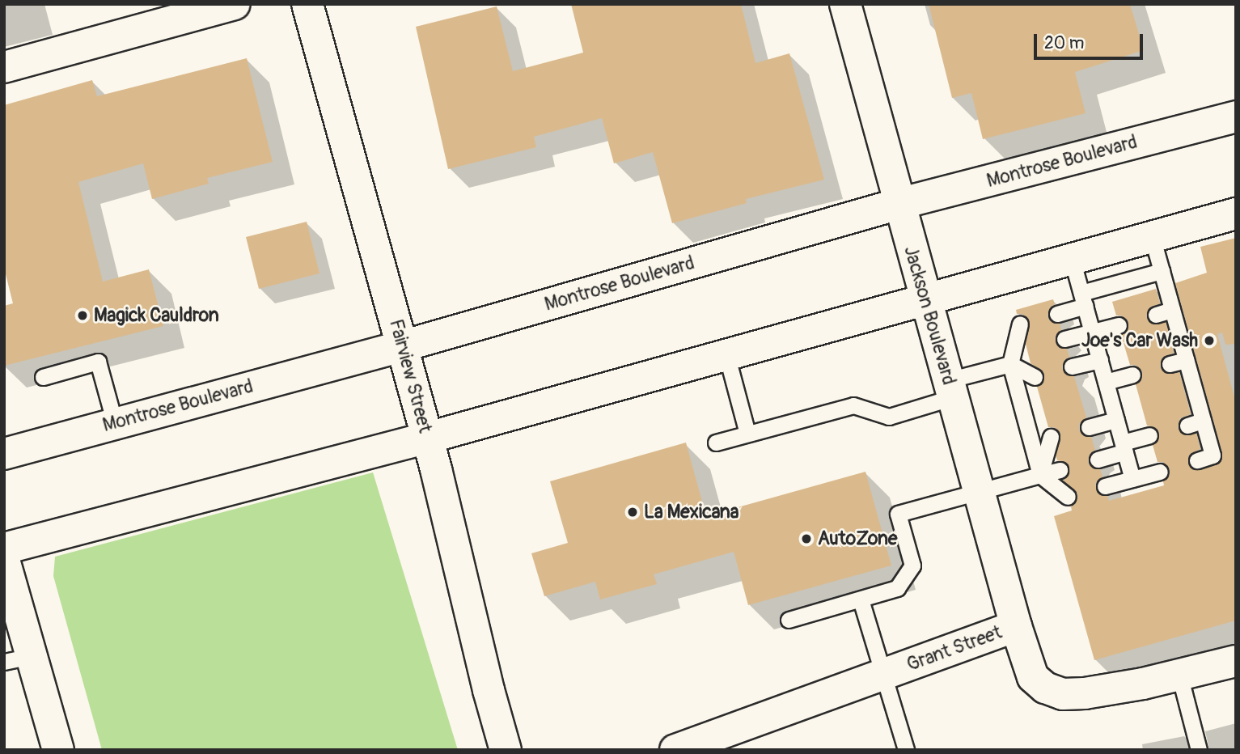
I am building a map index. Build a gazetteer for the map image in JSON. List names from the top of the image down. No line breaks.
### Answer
{"streets":{"main road":["Montrose Boulevard","Jackson Boulevard","Fairview Street","Grant Street"]},"crossings":[["Montrose Boulevard","Jackson Boulevard"],["Montrose Boulevard","Fairview Street"],["Jackson Boulevard","Grant Street"]],"places":["Magick Cauldron","Joe's Car Wash","La Mexicana","AutoZone"],"scale_bar":"20 m"}
